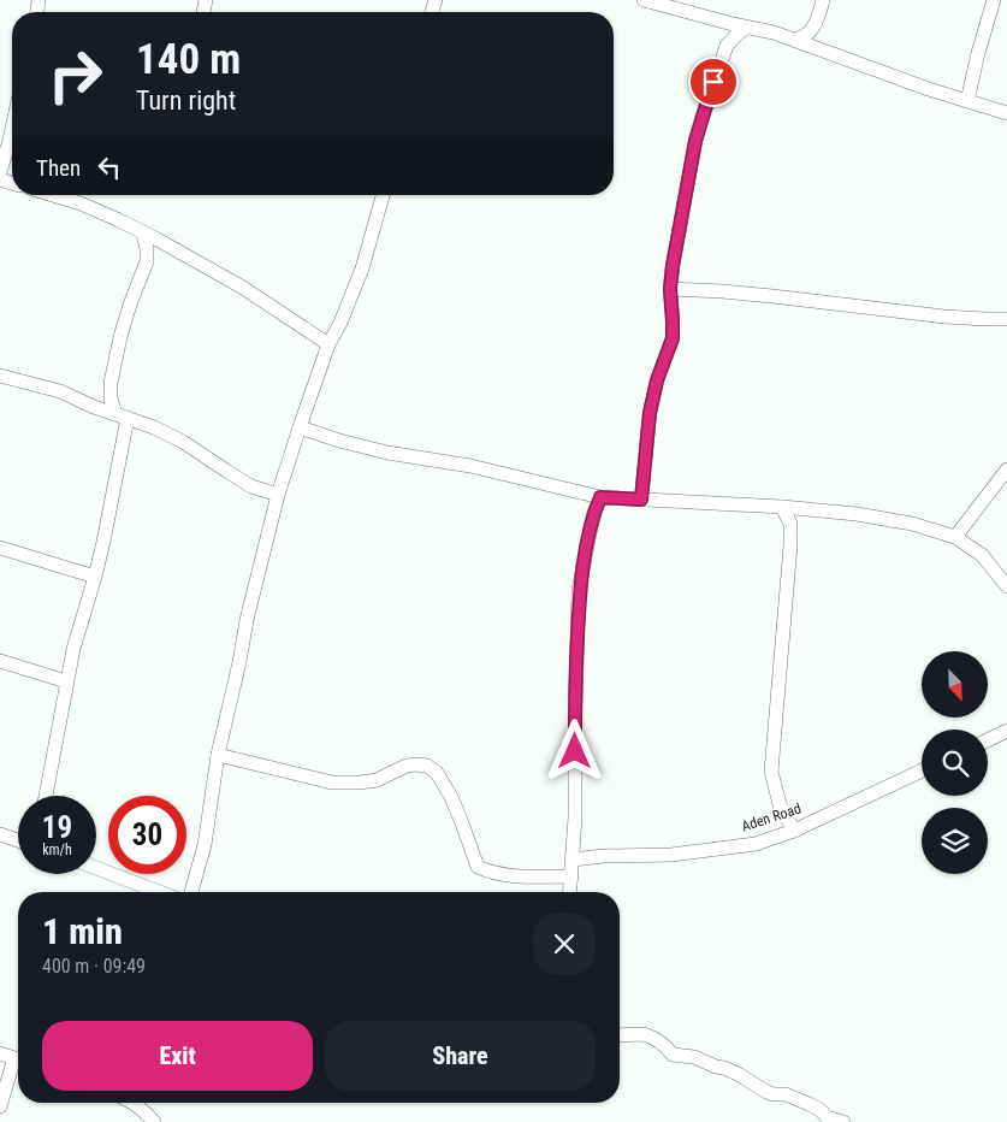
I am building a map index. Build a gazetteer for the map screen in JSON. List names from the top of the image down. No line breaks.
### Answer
{"streets":{"street":["Aden Road"]},"north":"bottom right","page":{"turn":["140 m","Turn right"],"then":"Then","speed":"19 km/h","limit":"30","heading":["1 min","400 m · 09:49"],"buttons":["Exit","Share"]}}
